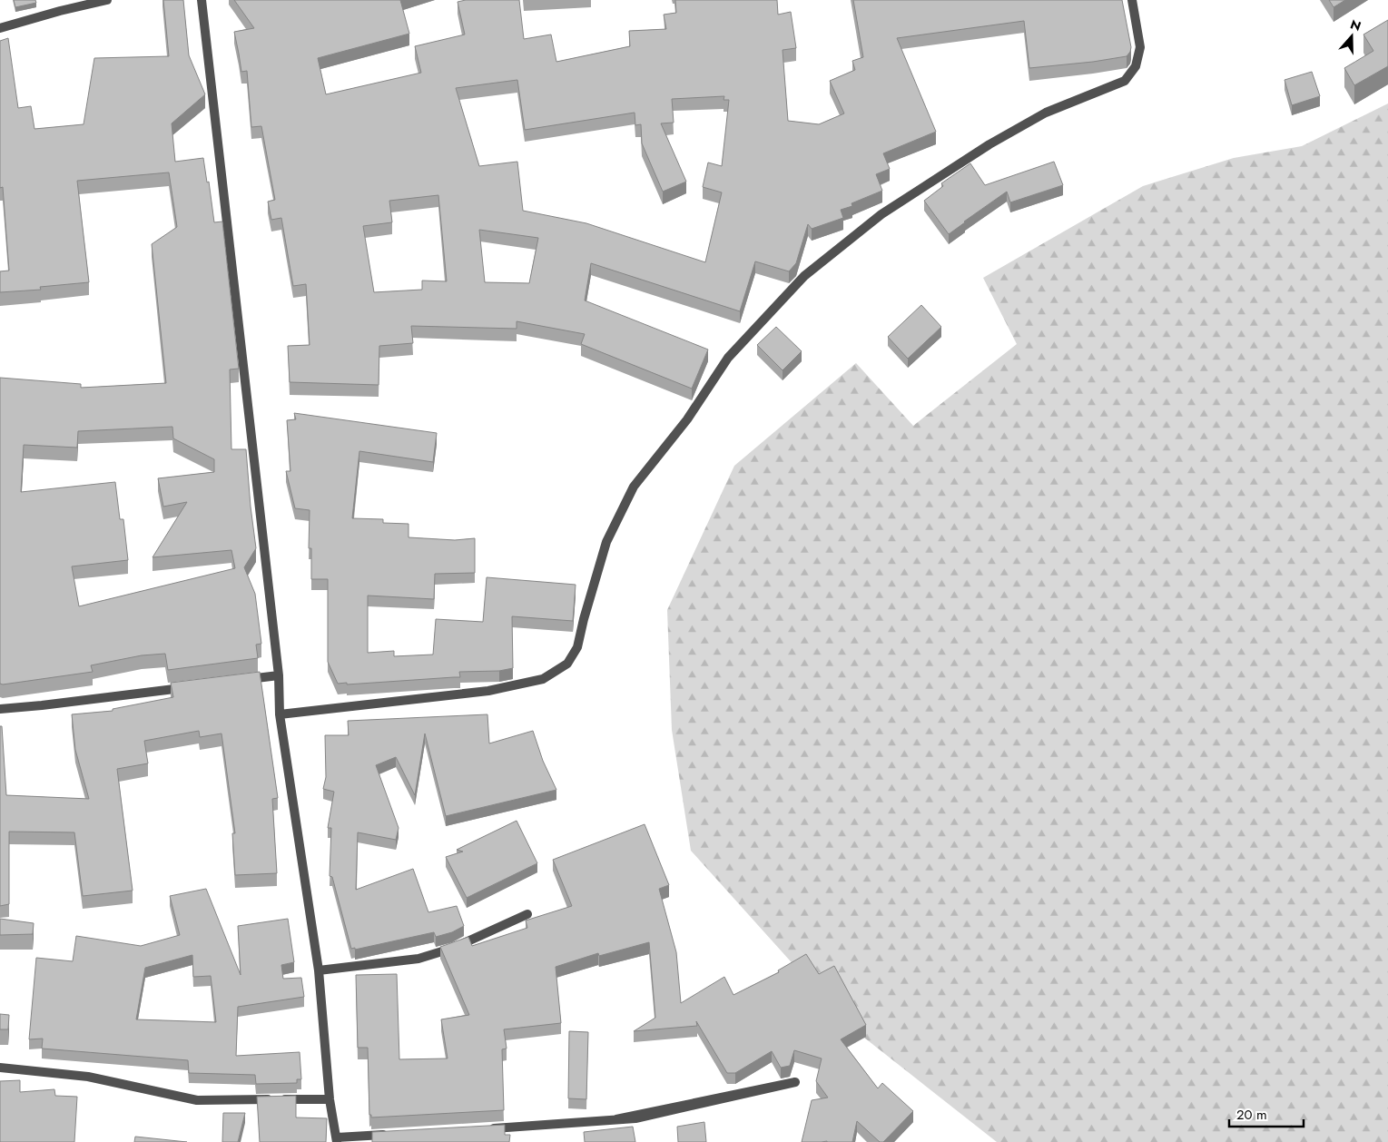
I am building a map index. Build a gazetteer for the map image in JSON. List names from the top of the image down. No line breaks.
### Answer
{"scale_bar":"20 m","north":"top"}
